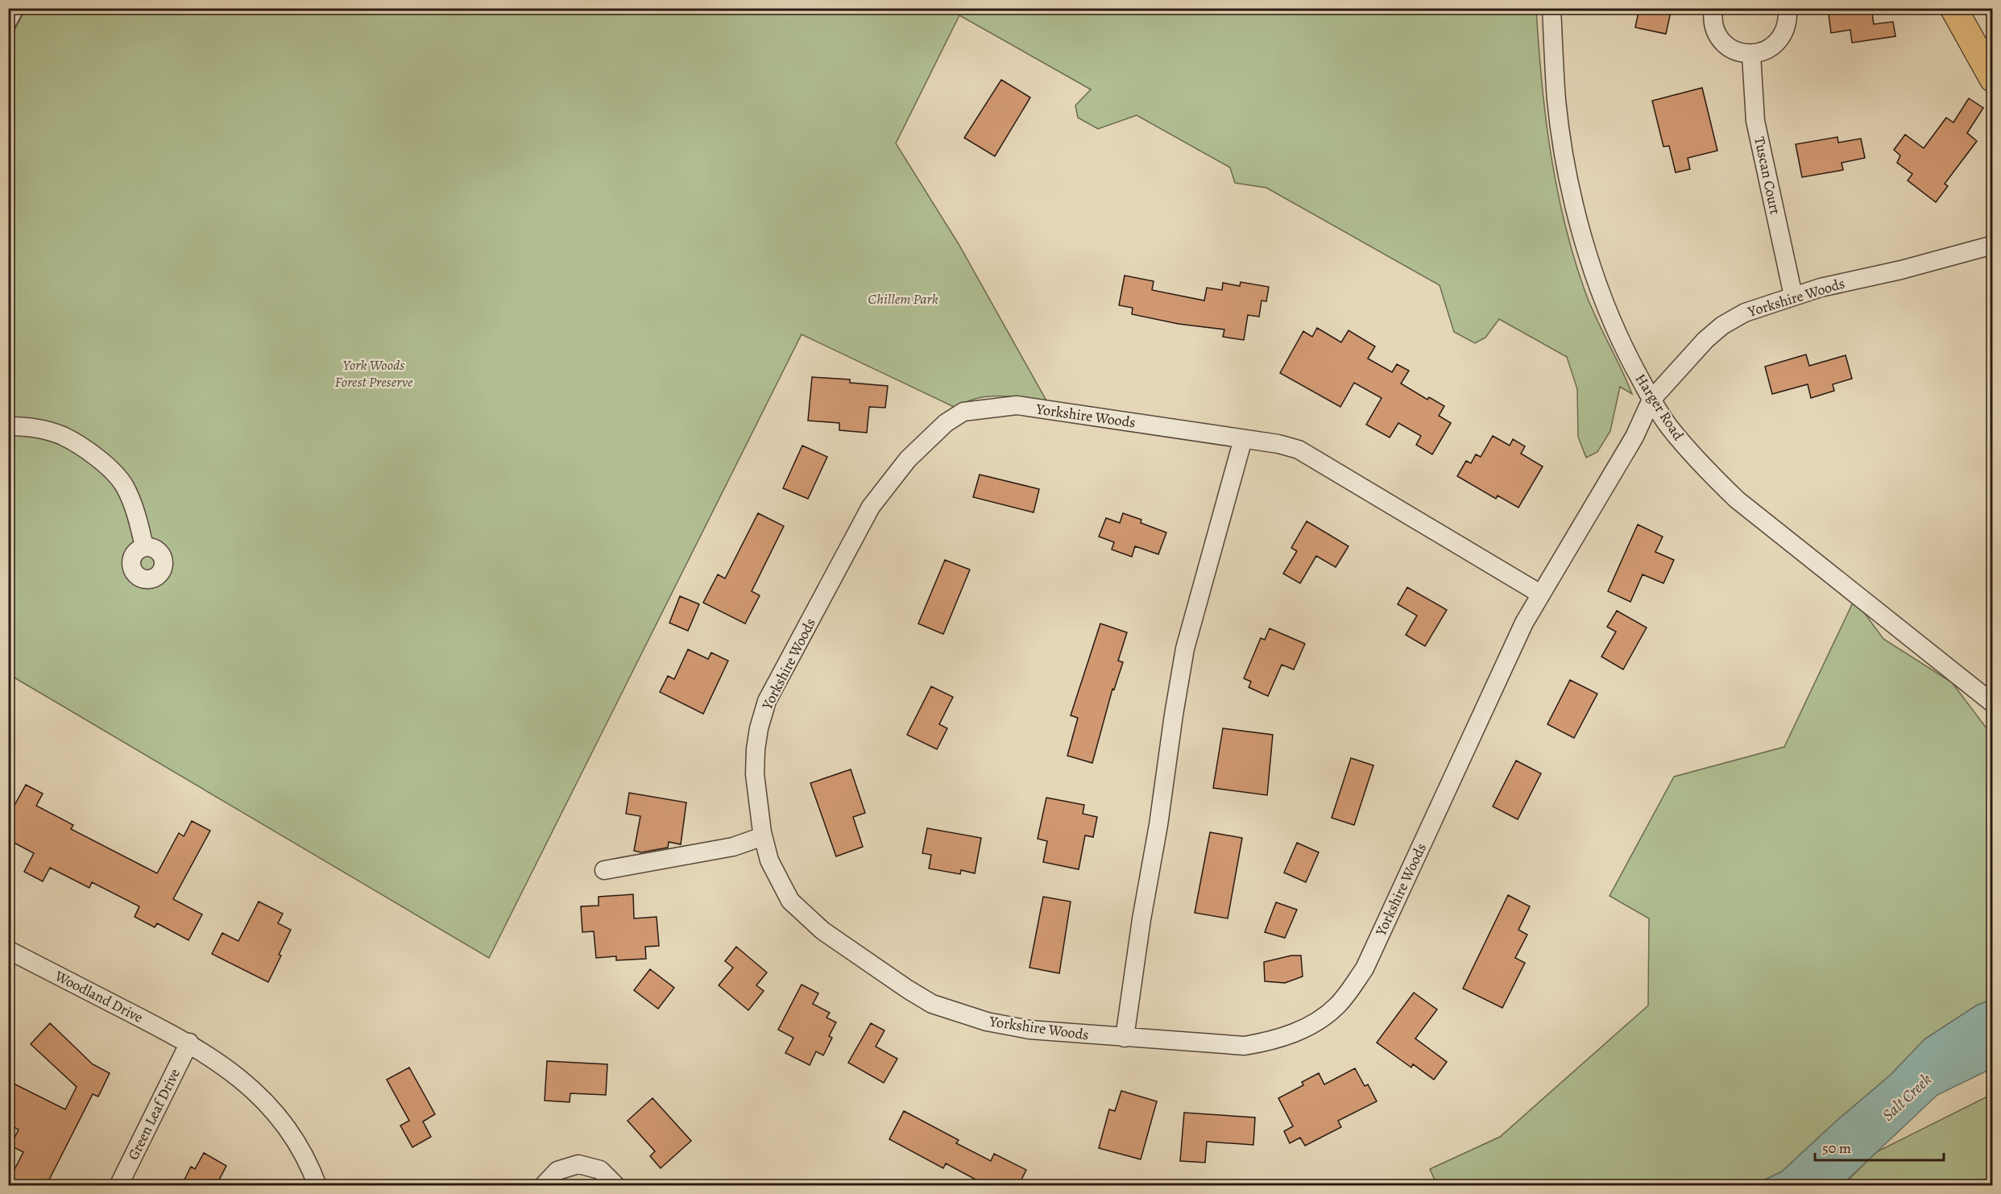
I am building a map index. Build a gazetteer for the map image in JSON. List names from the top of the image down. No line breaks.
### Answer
{"streets":{"street":["Tuscan Court","Yorkshire Woods","Harger Road","Woodland Drive","Green Leaf Drive"]},"crossings":[["Tuscan Court","Yorkshire Woods"],["Yorkshire Woods","Harger Road"],["Woodland Drive","Green Leaf Drive"]],"water":["Salt Creek"],"parks":["Chillem Park","York Woods Forest Preserve"],"scale_bar":"50 m"}
